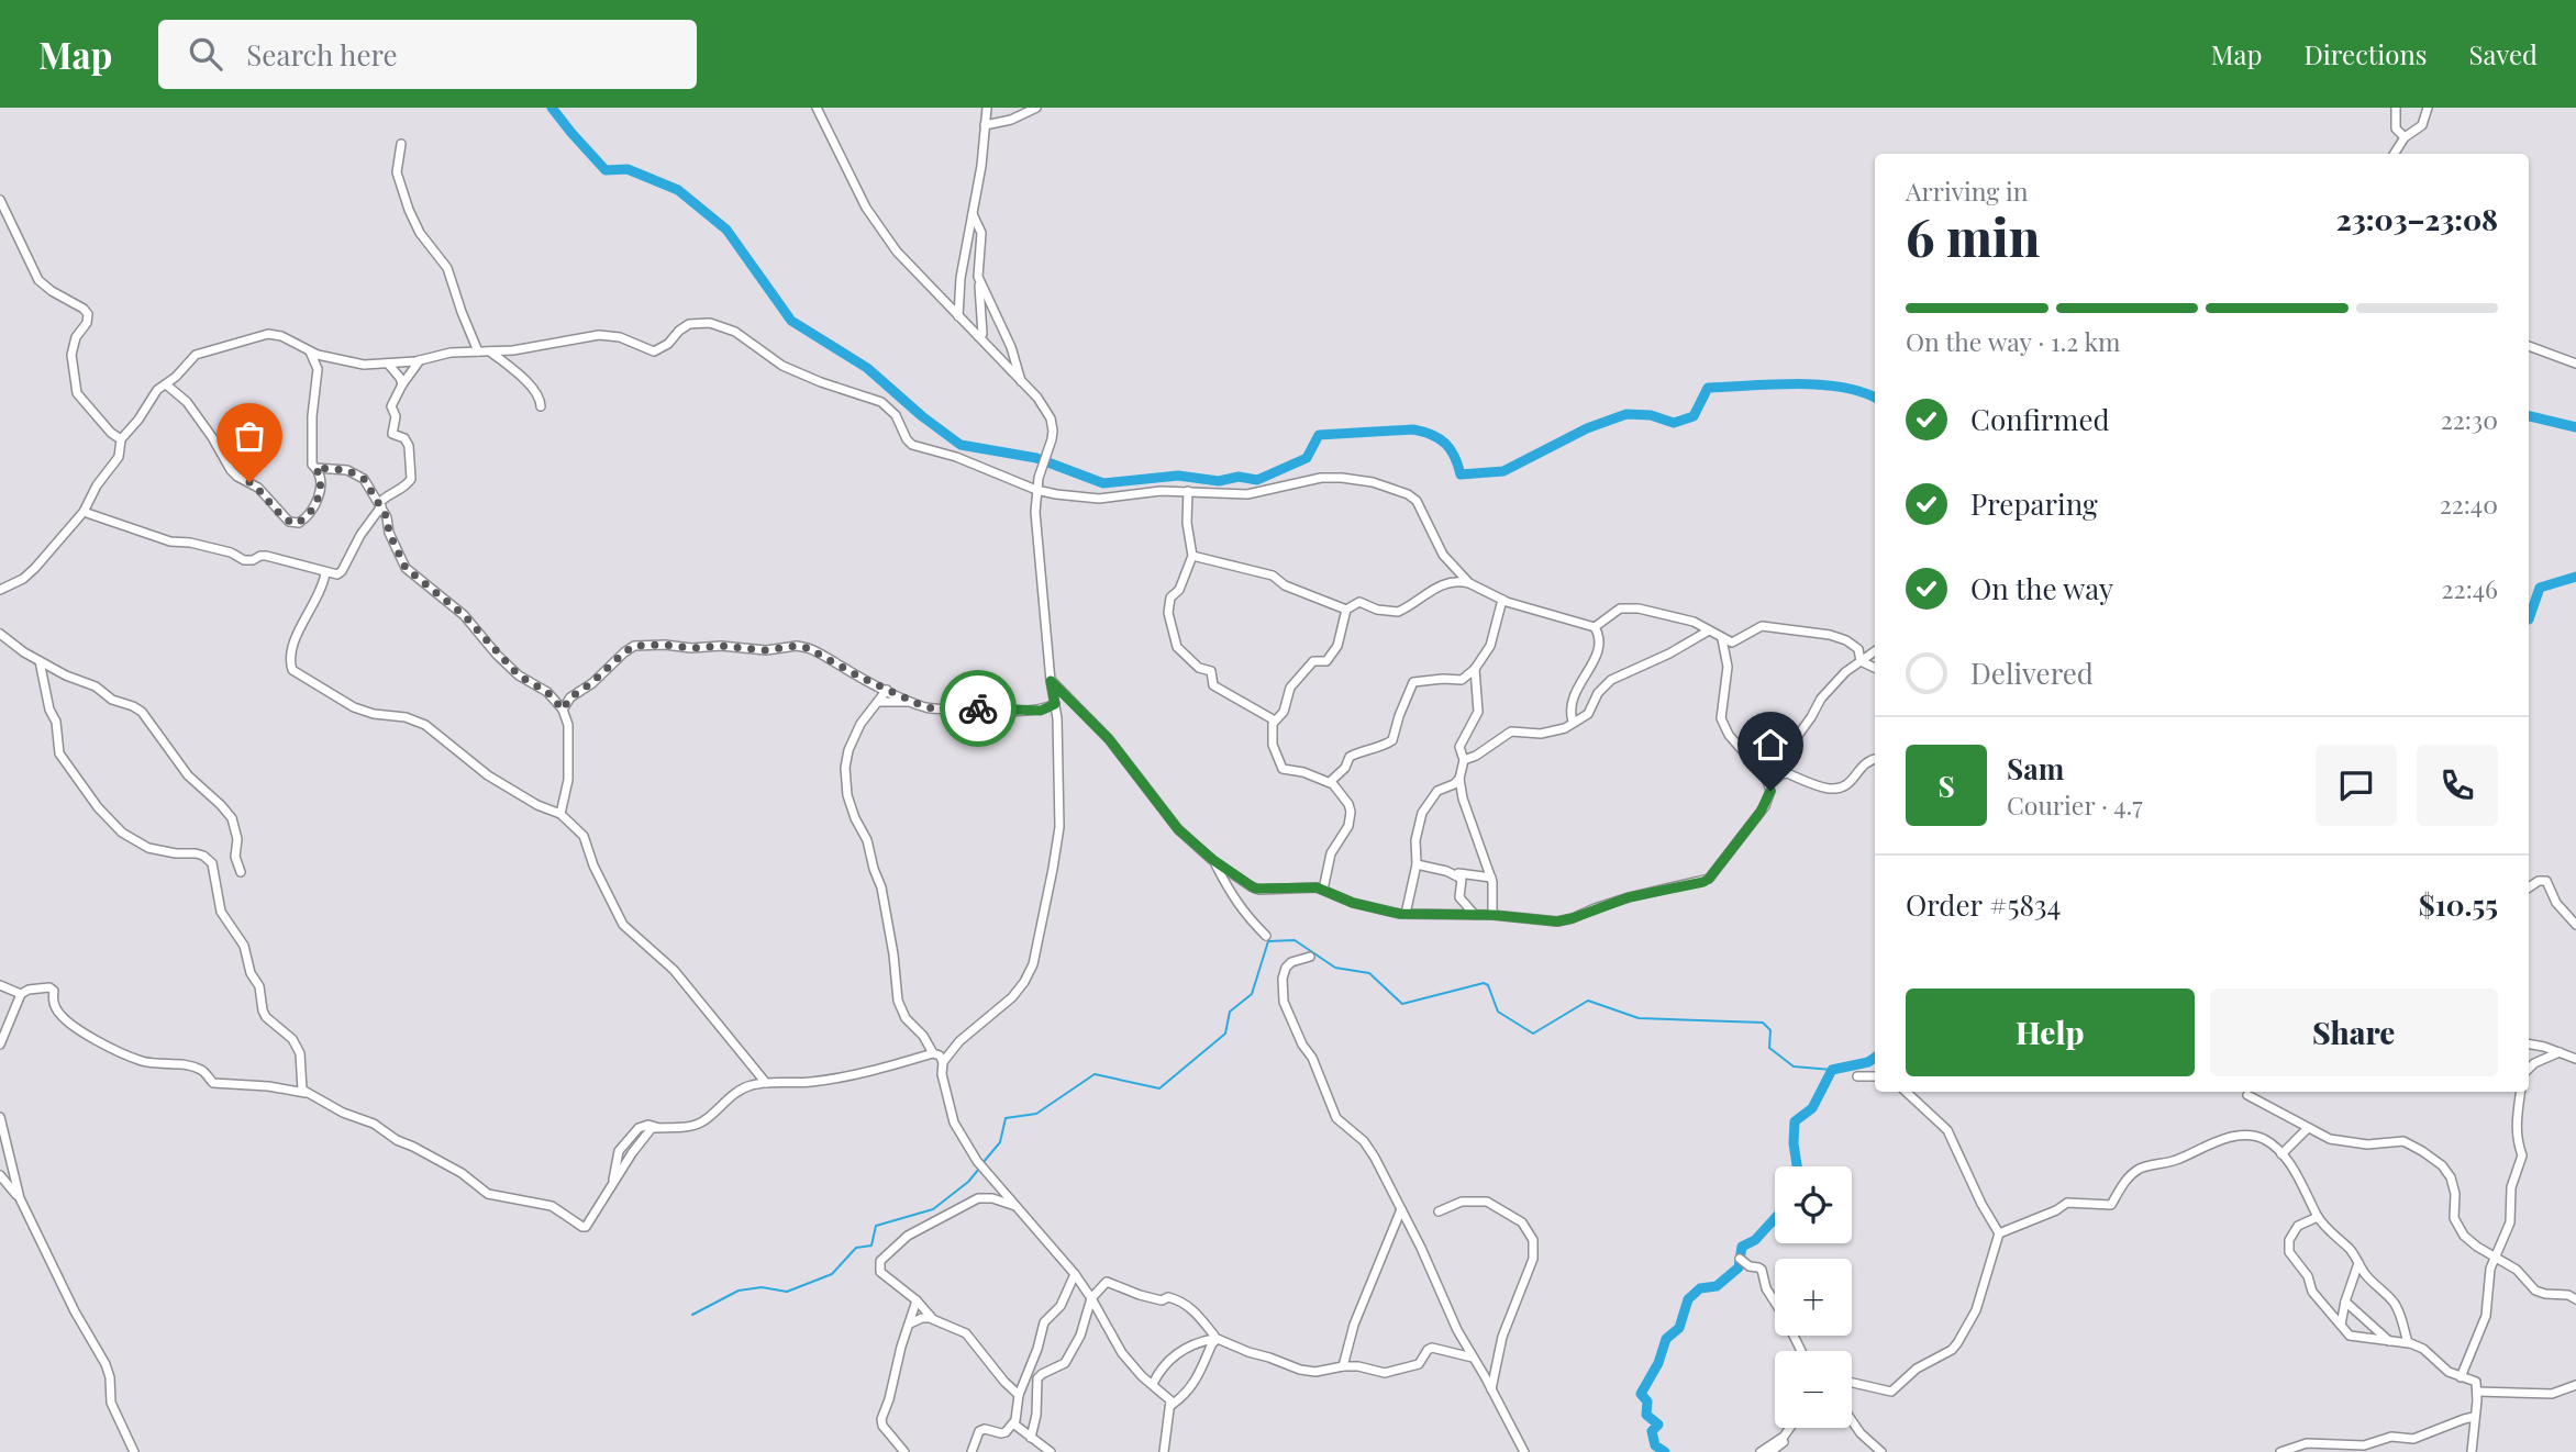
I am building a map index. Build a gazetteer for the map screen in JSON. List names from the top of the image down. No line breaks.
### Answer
{"page":{"header":"Map","search":"Search here","nav":["Map","Directions","Saved"],"heading":["6 min","Arriving in","23:03–23:08"],"panel":["Sam","Courier · 4.7","Order #5834","$10.55"],"bar":"On the way · 1.2 km","list":[["Confirmed","22:30"],["Preparing","22:40"],["On the way","22:46"],"Delivered"],"round":"S","buttons":["Help","Share"],"map_buttons":["+","−"]}}
